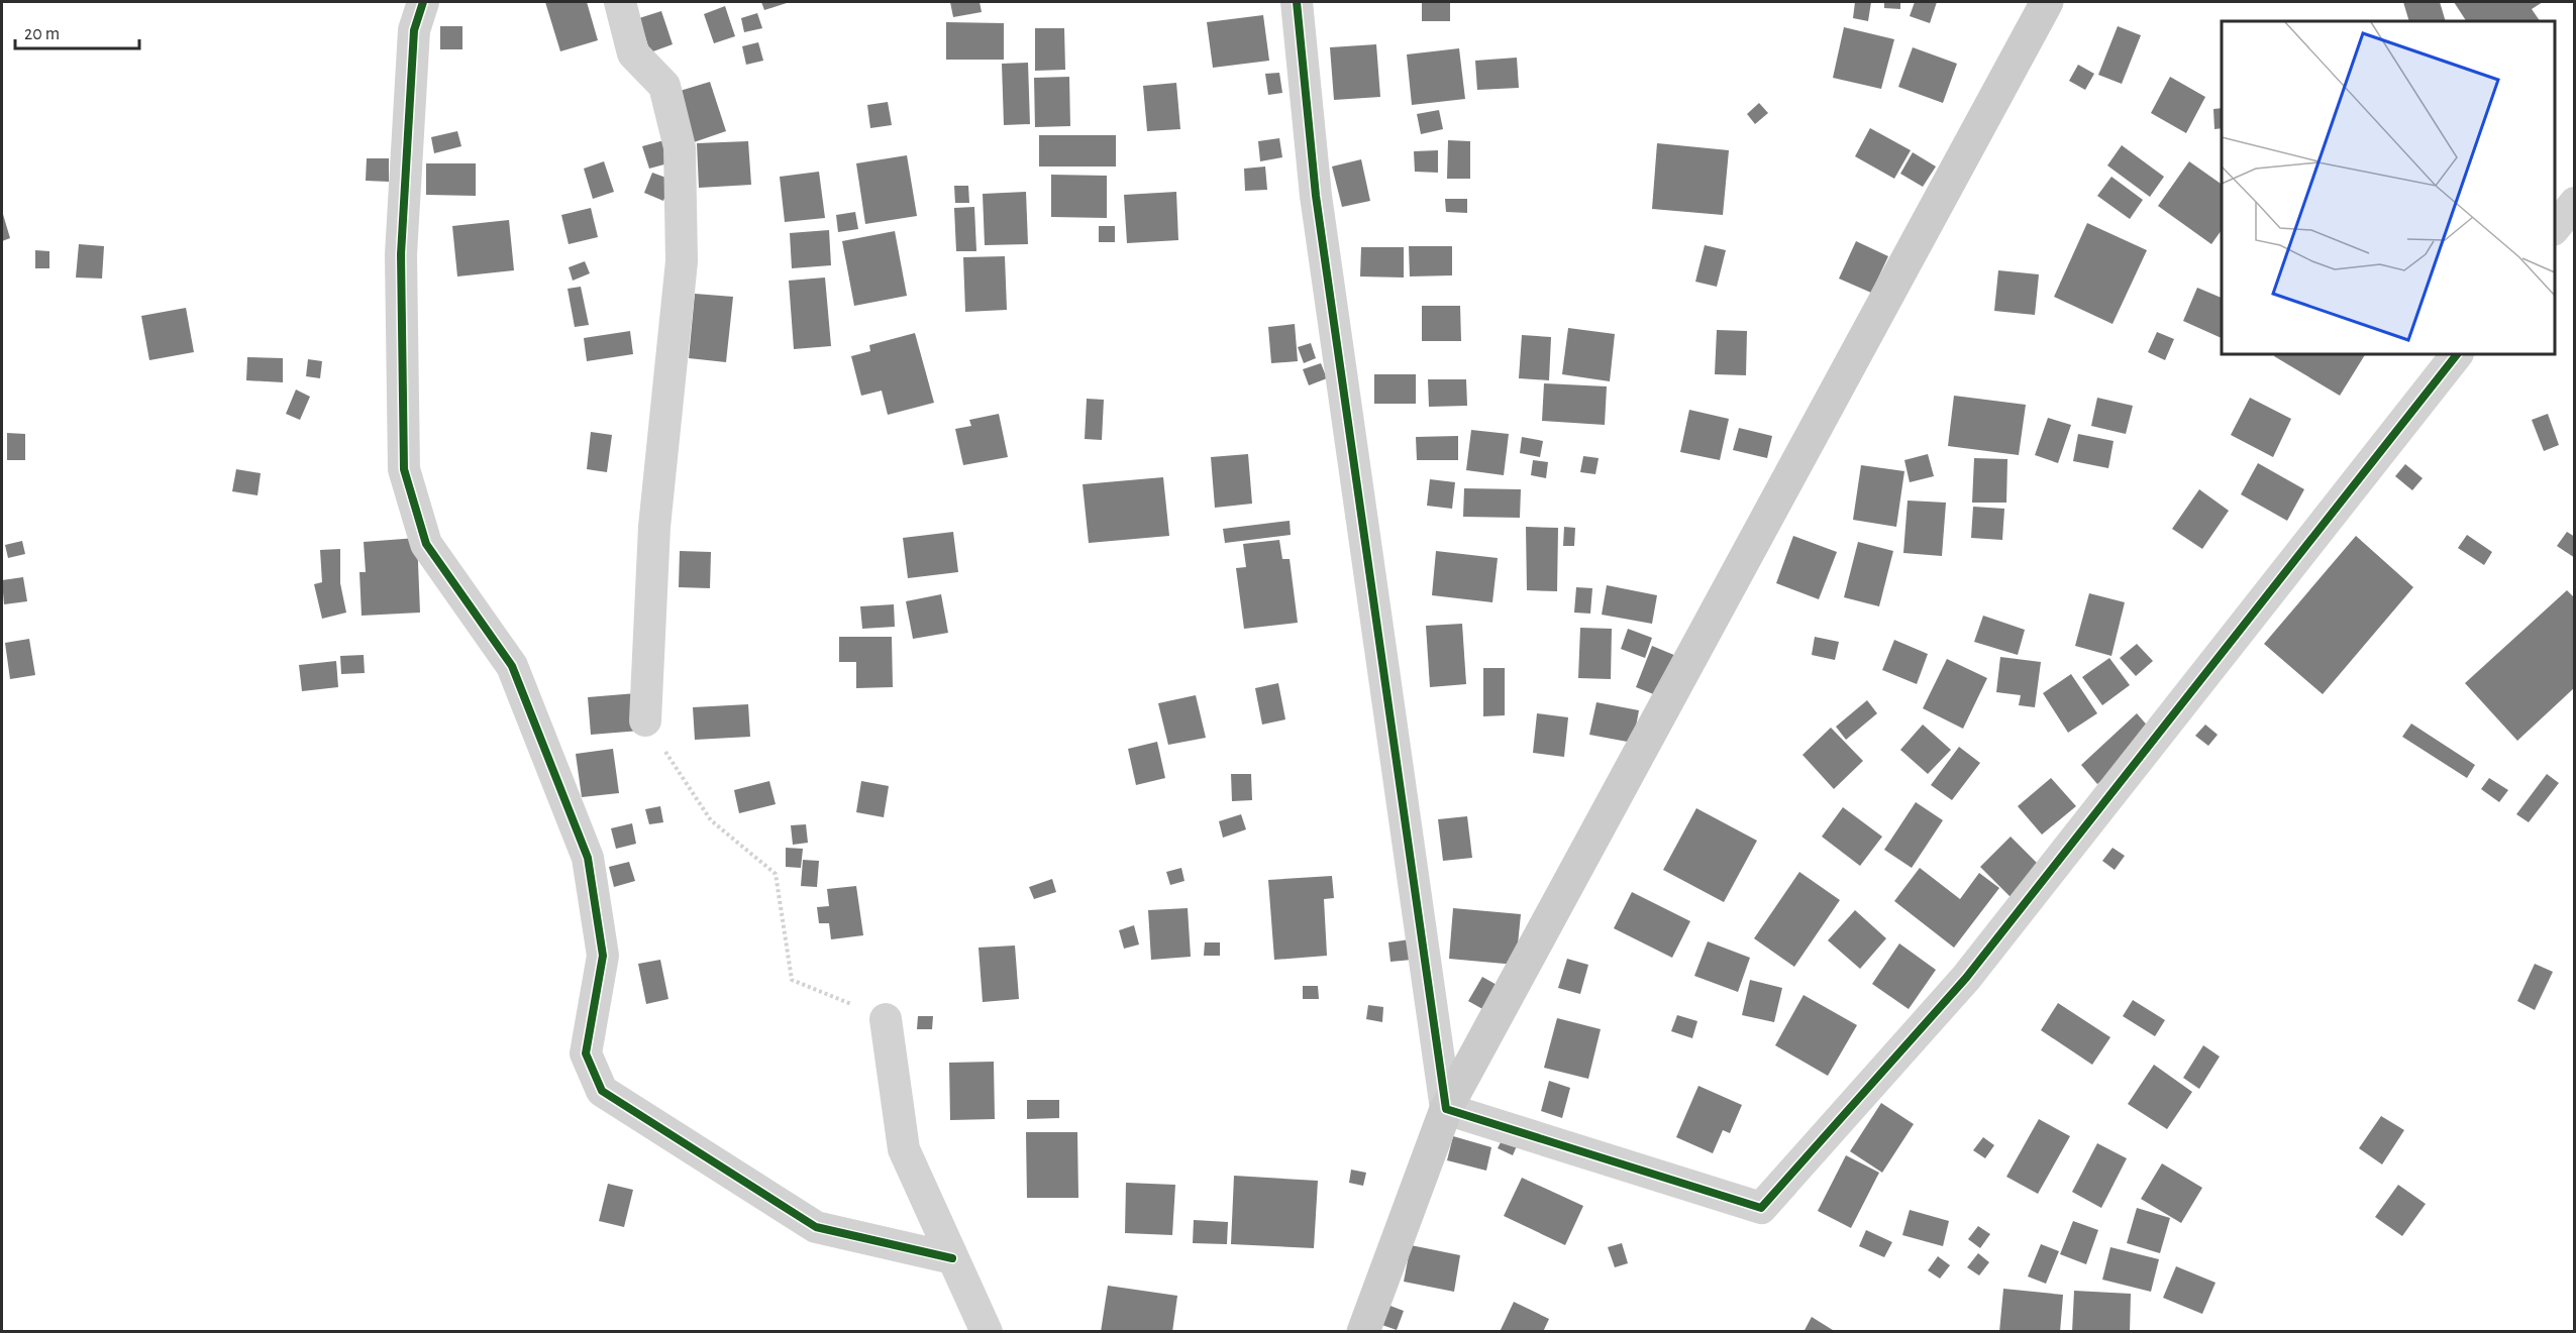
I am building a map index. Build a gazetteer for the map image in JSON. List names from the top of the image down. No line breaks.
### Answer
{"scale_bar":"20 m"}
